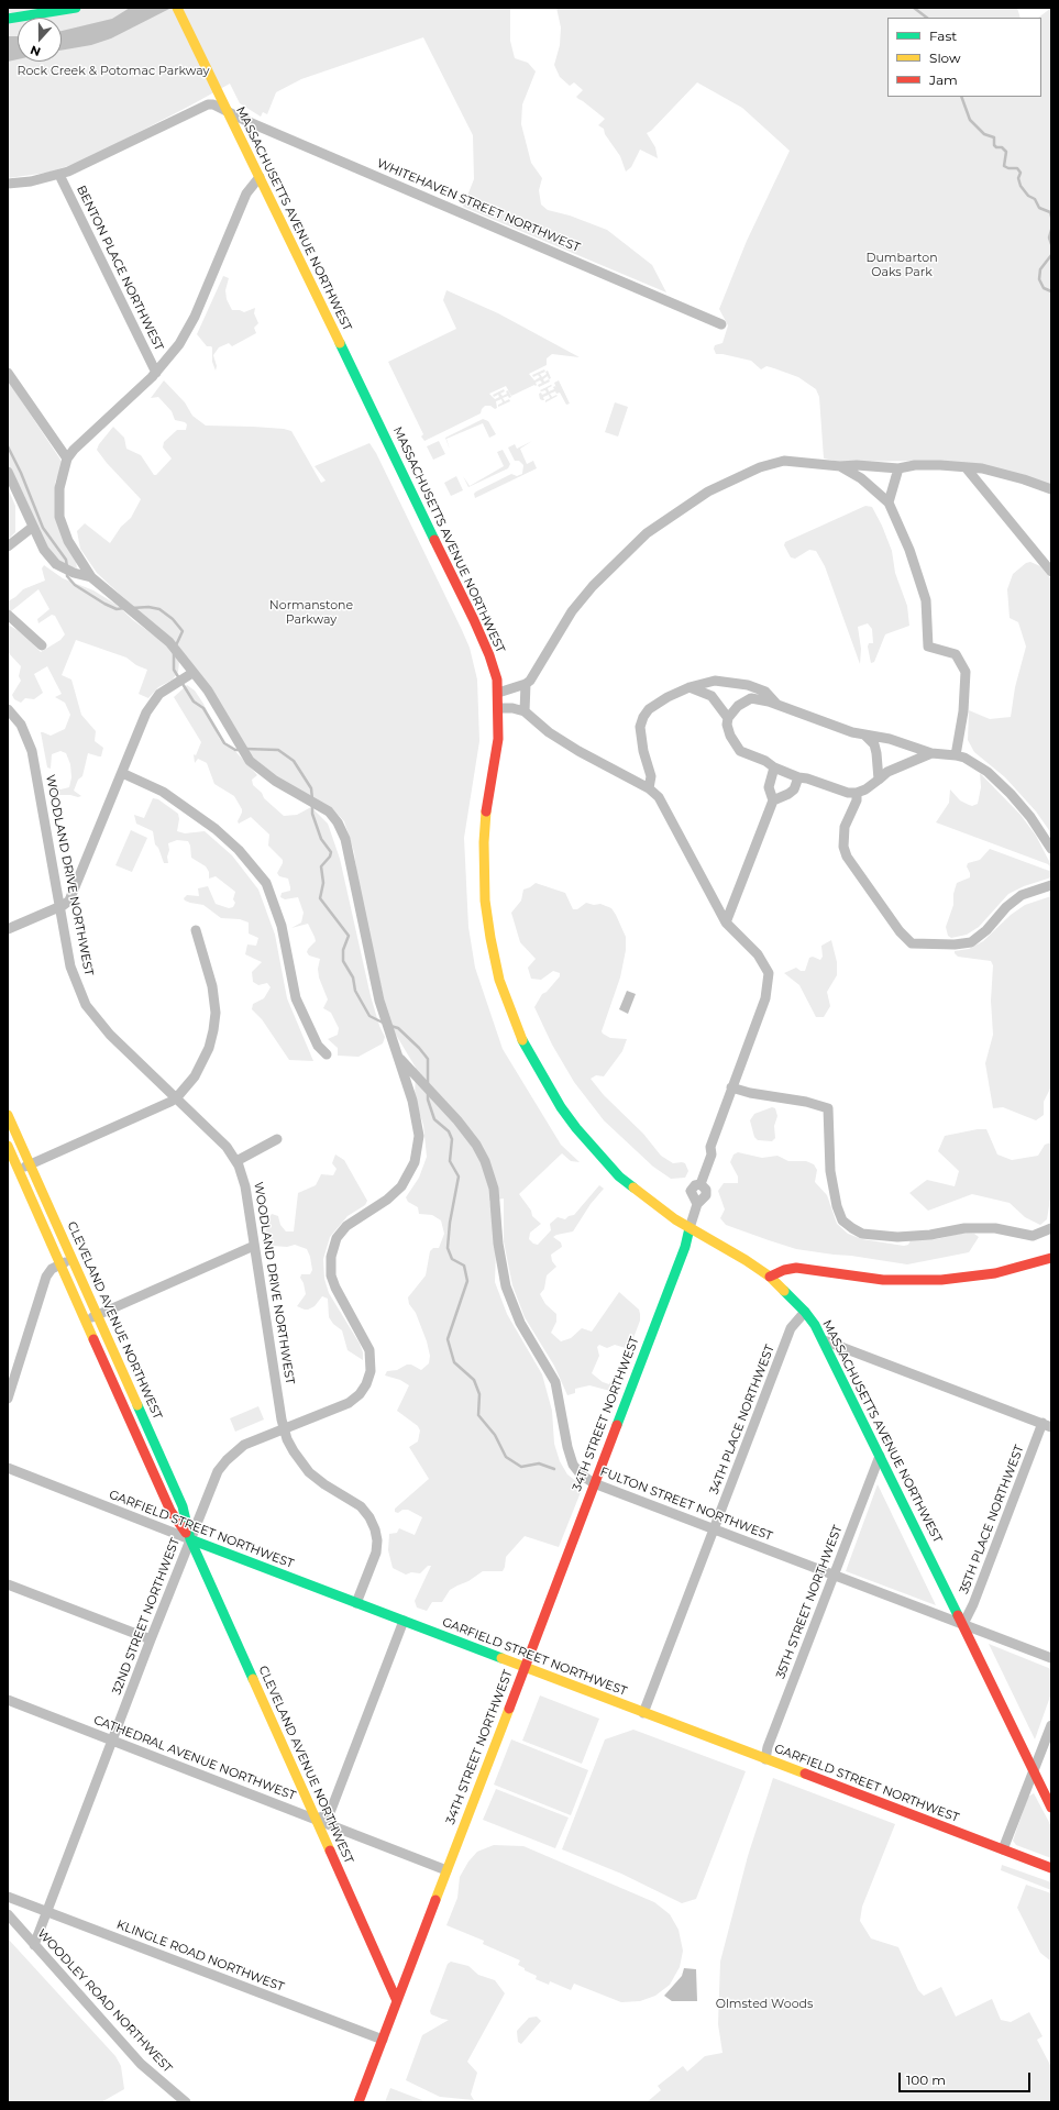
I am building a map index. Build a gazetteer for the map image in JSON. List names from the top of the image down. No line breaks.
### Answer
{"streets":{"main road":["MASSACHUSETTS AVENUE NORTHWEST","CLEVELAND AVENUE NORTHWEST","34TH STREET NORTHWEST","GARFIELD STREET NORTHWEST"],"street":["WHITEHAVEN STREET NORTHWEST","BENTON PLACE NORTHWEST","WOODLAND DRIVE NORTHWEST","34TH PLACE NORTHWEST","FULTON STREET NORTHWEST","35TH PLACE NORTHWEST","35TH STREET NORTHWEST","32ND STREET NORTHWEST","CATHEDRAL AVENUE NORTHWEST","KLINGLE ROAD NORTHWEST","WOODLEY ROAD NORTHWEST"]},"crossings":[["WHITEHAVEN STREET NORTHWEST","MASSACHUSETTS AVENUE NORTHWEST"],["WHITEHAVEN STREET NORTHWEST","BENTON PLACE NORTHWEST"],["MASSACHUSETTS AVENUE NORTHWEST","34TH STREET NORTHWEST"],["MASSACHUSETTS AVENUE NORTHWEST","34TH PLACE NORTHWEST"],["MASSACHUSETTS AVENUE NORTHWEST","FULTON STREET NORTHWEST"],["MASSACHUSETTS AVENUE NORTHWEST","35TH PLACE NORTHWEST"],["MASSACHUSETTS AVENUE NORTHWEST","35TH STREET NORTHWEST"],["WOODLAND DRIVE NORTHWEST","GARFIELD STREET NORTHWEST"],["WOODLAND DRIVE NORTHWEST","32ND STREET NORTHWEST"],["CLEVELAND AVENUE NORTHWEST","34TH STREET NORTHWEST"],["CLEVELAND AVENUE NORTHWEST","GARFIELD STREET NORTHWEST"],["CLEVELAND AVENUE NORTHWEST","32ND STREET NORTHWEST"],["CLEVELAND AVENUE NORTHWEST","CATHEDRAL AVENUE NORTHWEST"],["34TH STREET NORTHWEST","FULTON STREET NORTHWEST"],["34TH STREET NORTHWEST","GARFIELD STREET NORTHWEST"],["34TH STREET NORTHWEST","CATHEDRAL AVENUE NORTHWEST"],["34TH STREET NORTHWEST","KLINGLE ROAD NORTHWEST"],["34TH PLACE NORTHWEST","FULTON STREET NORTHWEST"],["34TH PLACE NORTHWEST","GARFIELD STREET NORTHWEST"],["FULTON STREET NORTHWEST","35TH PLACE NORTHWEST"],["FULTON STREET NORTHWEST","35TH STREET NORTHWEST"],["FULTON STREET NORTHWEST","32ND STREET NORTHWEST"],["GARFIELD STREET NORTHWEST","35TH STREET NORTHWEST"],["GARFIELD STREET NORTHWEST","32ND STREET NORTHWEST"],["32ND STREET NORTHWEST","CATHEDRAL AVENUE NORTHWEST"],["32ND STREET NORTHWEST","KLINGLE ROAD NORTHWEST"],["32ND STREET NORTHWEST","WOODLEY ROAD NORTHWEST"]],"parks":["Rock Creek & Potomac Parkway","Dumbarton Oaks Park","Normanstone Parkway","Olmsted Woods"],"legend":["Fast","Slow","Jam"],"scale_bar":"100 m","north":"bottom"}
